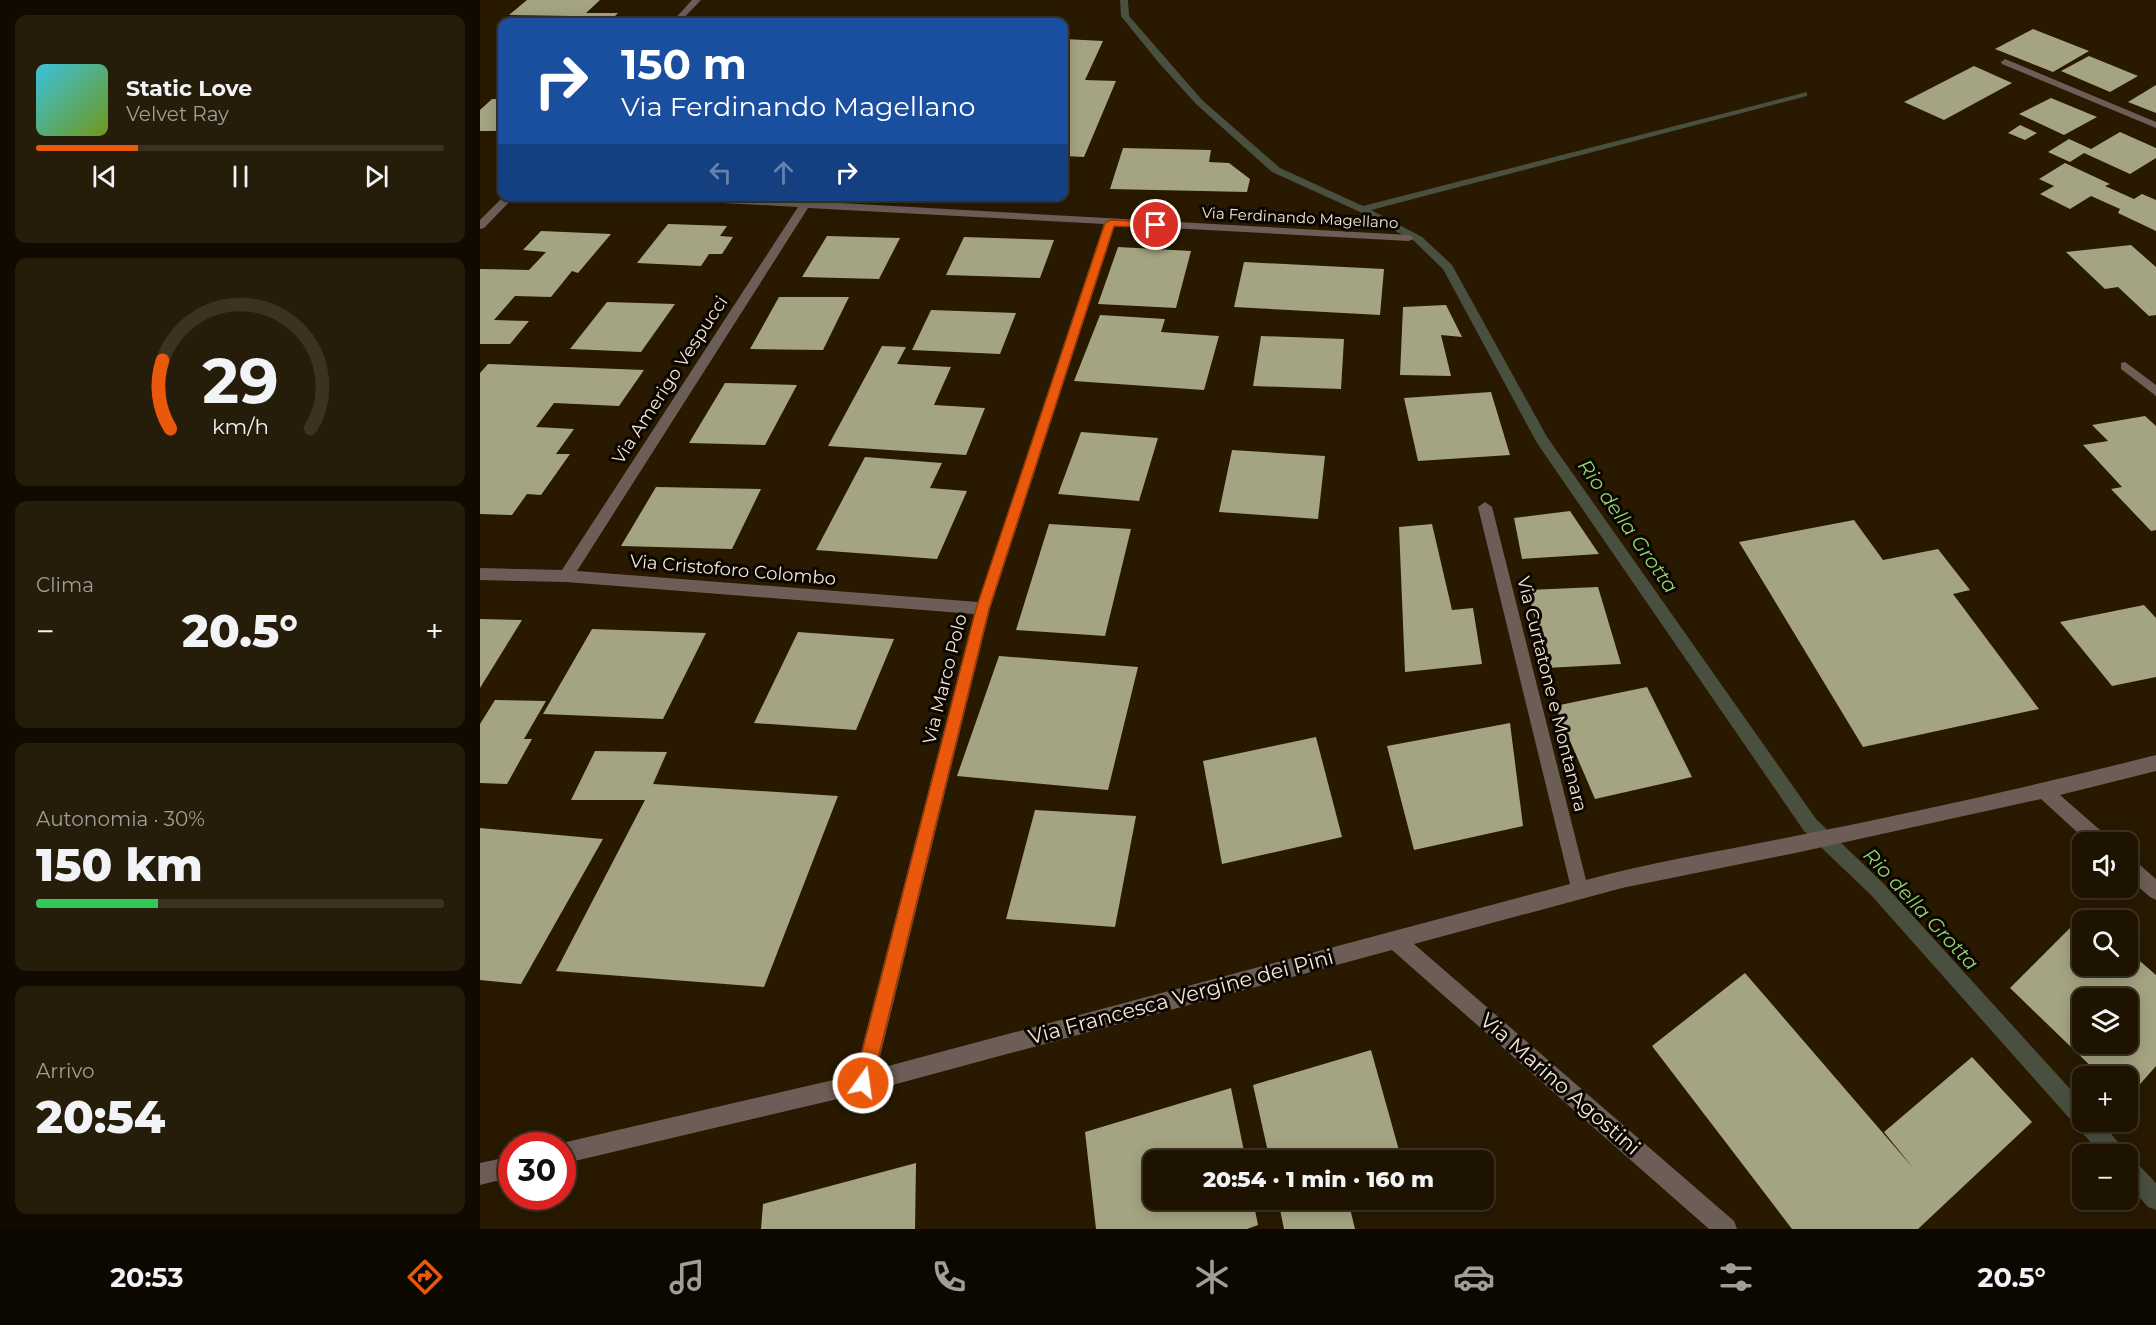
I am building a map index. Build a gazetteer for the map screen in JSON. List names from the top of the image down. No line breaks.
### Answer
{"streets":{"street":["Via Ferdinando Magellano","Via Amerigo Vespucci","Via Cristoforo Colombo","Via Marco Polo","Via Curtatone e Montanara","Via Francesca Vergine dei Pini","Via Marino Agostini"]},"crossings":[["Via Ferdinando Magellano","Via Amerigo Vespucci"],["Via Ferdinando Magellano","Via Marco Polo"],["Via Amerigo Vespucci","Via Cristoforo Colombo"],["Via Cristoforo Colombo","Via Marco Polo"],["Via Marco Polo","Via Francesca Vergine dei Pini"],["Via Curtatone e Montanara","Via Francesca Vergine dei Pini"],["Via Francesca Vergine dei Pini","Via Marino Agostini"]],"water":["Rio della Grotta"],"page":{"turn":["150 m","Via Ferdinando Magellano"],"song":["Static Love","Velvet Ray"],"tile":["Clima",["Autonomia · 30%","150 km"],["Arrivo","20:54"]],"heat":["−","20.5°","+"],"map_buttons":["+","−"],"limit":"30","trip":"20:54 · 1 min · 160 m","tabs":["20:53","20.5°"],"gauge":["29","km/h"]}}
